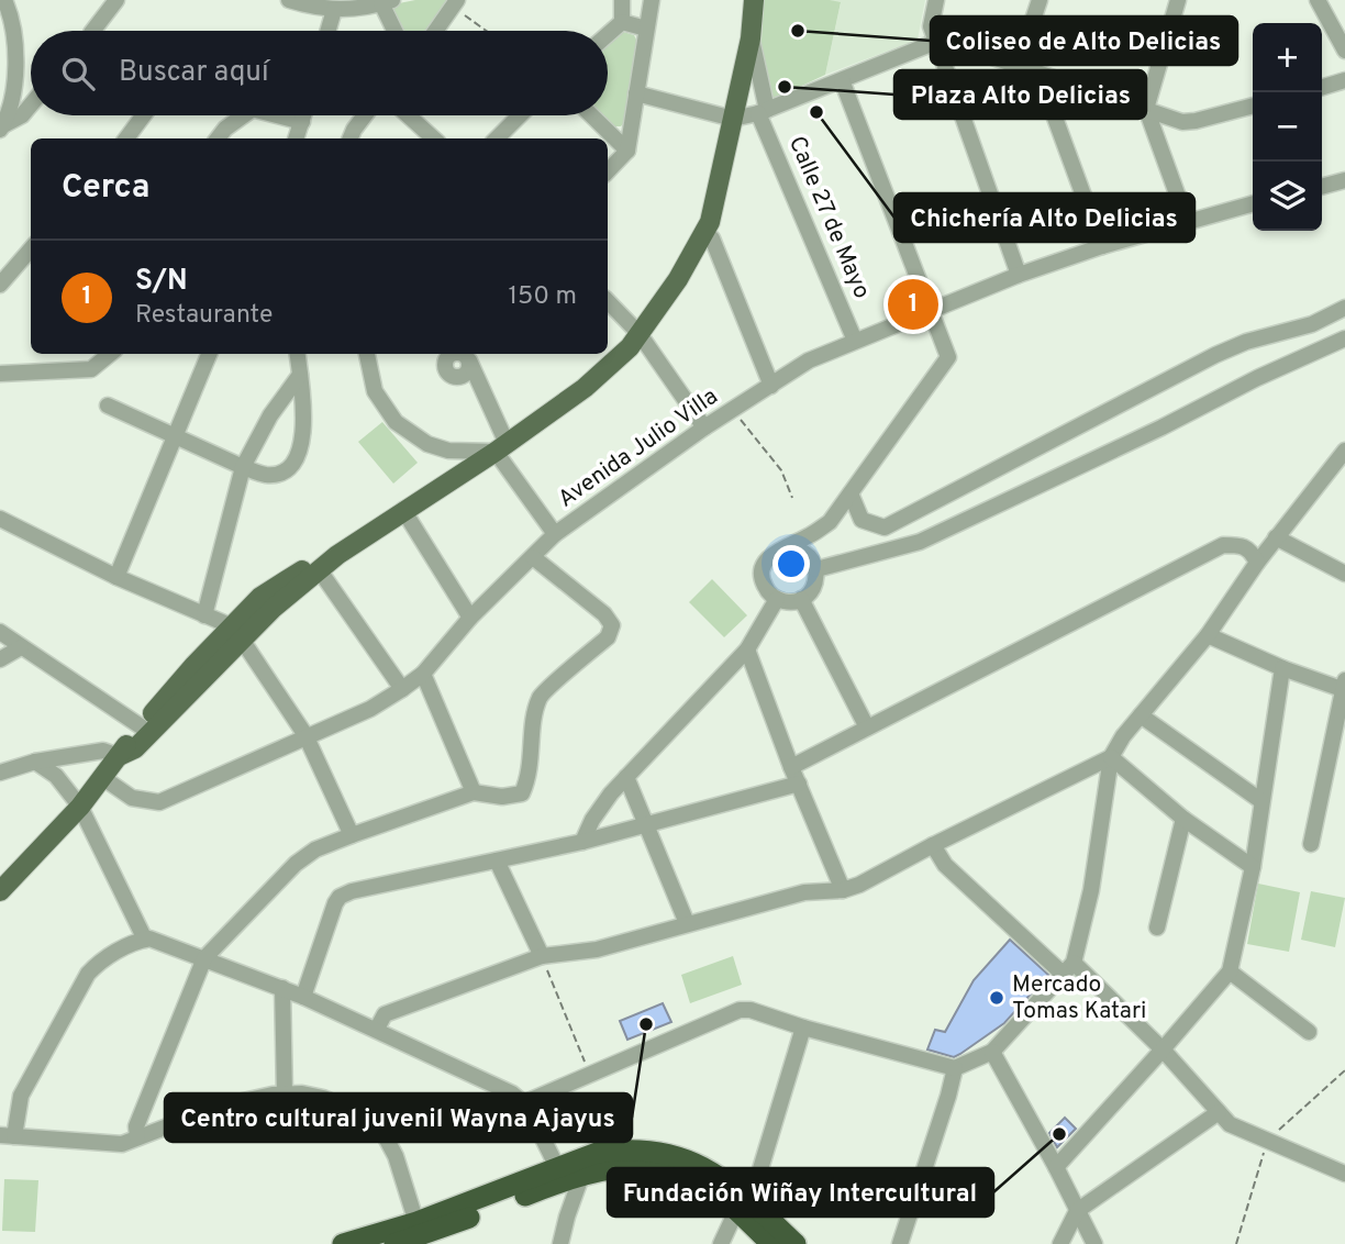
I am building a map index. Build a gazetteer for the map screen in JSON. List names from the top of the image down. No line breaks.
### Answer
{"streets":{"street":["Calle 27 de Mayo","Avenida Julio Villa"]},"crossings":[["Calle 27 de Mayo","Avenida Julio Villa"]],"places":["Coliseo de Alto Delicias","Plaza Alto Delicias","Chichería Alto Delicias","Mercado Tomas Katari","Centro cultural juvenil Wayna Ajayus","Fundación Wiñay Intercultural"],"page":{"map_buttons":["+","−"],"search":"Buscar aquí","heading":"Cerca","list":[{"mark":"1","name":"S/N","note":"Restaurante","value":"150 m"}],"pins":"1"}}
